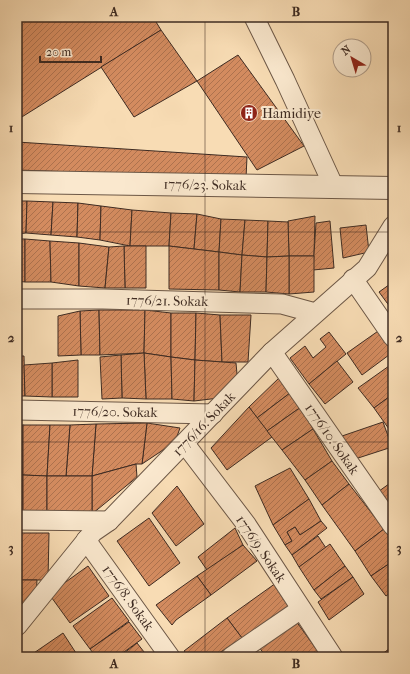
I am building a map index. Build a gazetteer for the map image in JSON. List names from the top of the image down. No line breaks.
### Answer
{"streets":{"street":["1776/23. Sokak","1776/21. Sokak","1776/20. Sokak","1776/16. Sokak","1776/10. Sokak","1776/9. Sokak","1776/8. Sokak"]},"crossings":[["1776/21. Sokak","1776/16. Sokak"],["1776/20. Sokak","1776/16. Sokak"],["1776/16. Sokak","1776/10. Sokak"],["1776/16. Sokak","1776/9. Sokak"],["1776/16. Sokak","1776/8. Sokak"]],"places":{"building":["Hamidiye"]},"scale_bar":"20 m","north":"top left","grid":{"columns":["A","B"],"rows":["1","2","3"]}}
